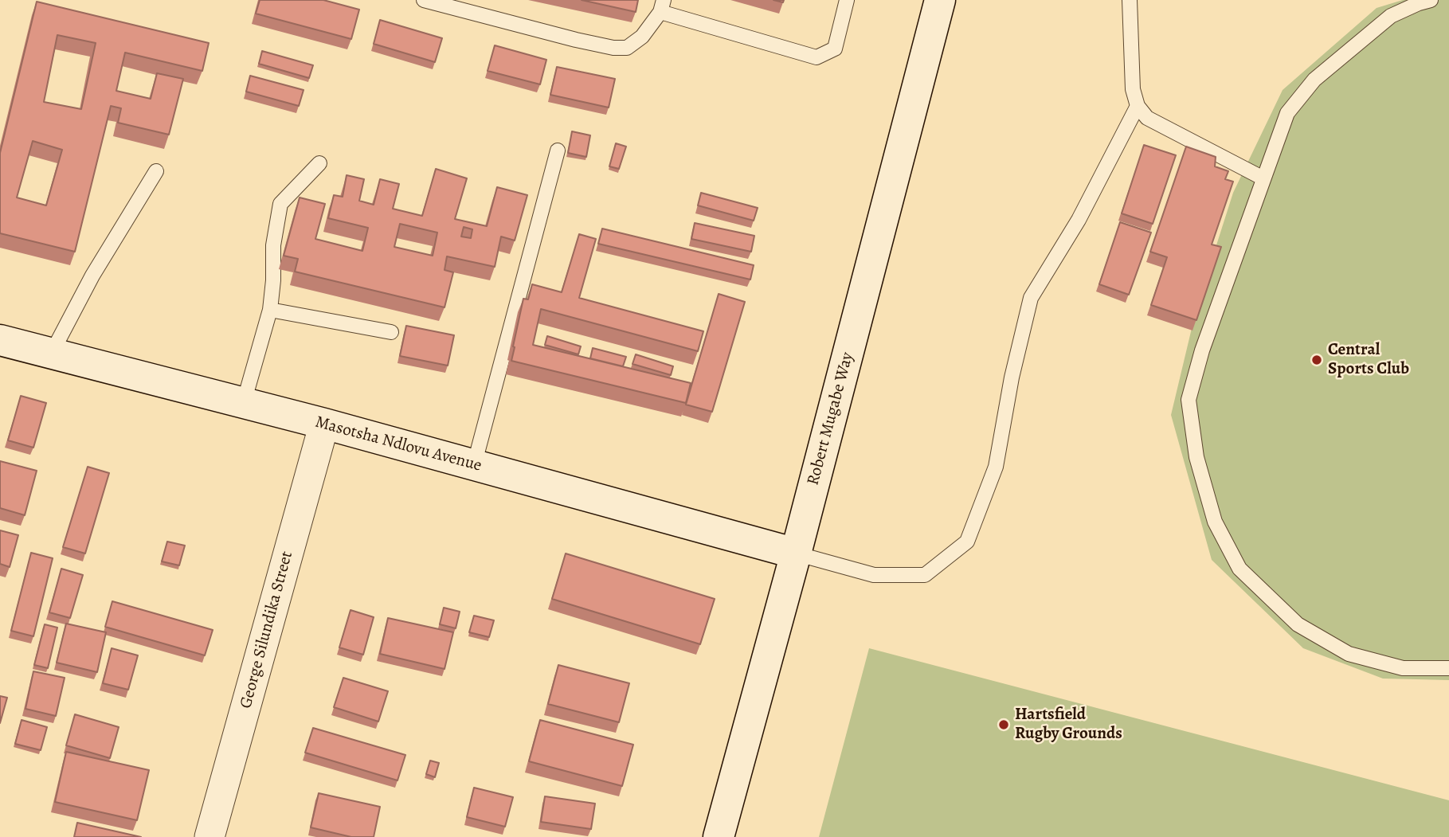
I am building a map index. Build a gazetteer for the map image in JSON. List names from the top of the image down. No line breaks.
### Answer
{"streets":{"main road":["Robert Mugabe Way","Masotsha Ndlovu Avenue"],"street":["George Silundika Street"]},"crossings":[["Robert Mugabe Way","Masotsha Ndlovu Avenue"],["Masotsha Ndlovu Avenue","George Silundika Street"]],"places":["Central Sports Club","Hartsfield Rugby Grounds"]}
